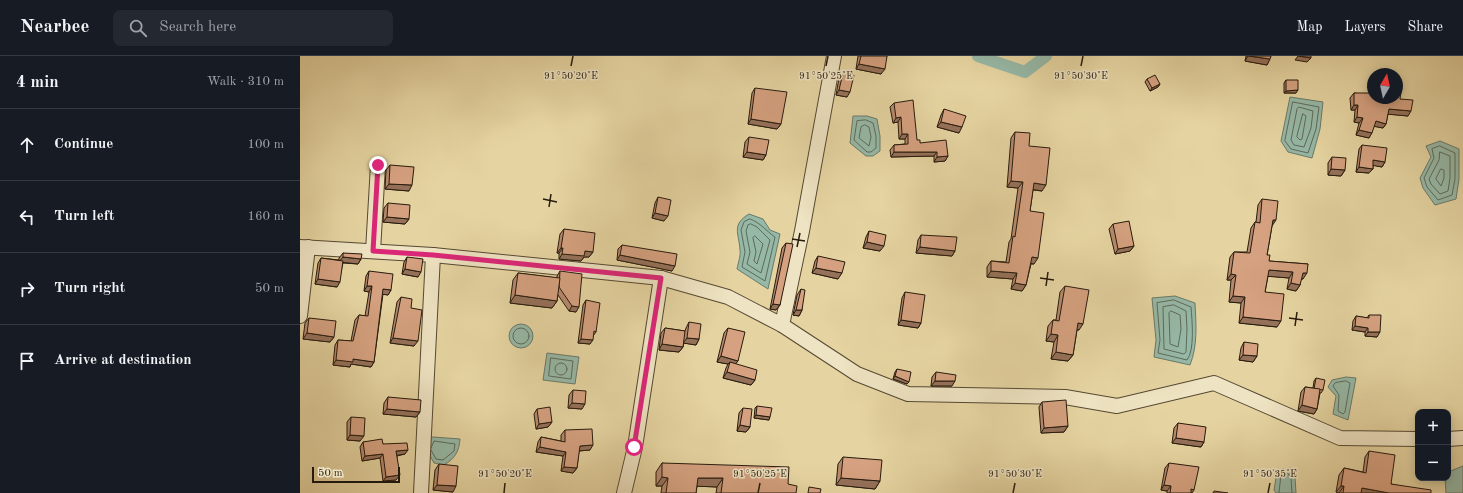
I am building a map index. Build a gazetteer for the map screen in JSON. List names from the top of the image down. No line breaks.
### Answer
{"scale_bar":"50 m","north":"top","page":{"header":"Nearbee","search":"Search here","nav":["Map","Layers","Share"],"heading":["4 min","Walk · 310 m"],"list":[["Continue","100 m"],["Turn left","160 m"],["Turn right","50 m"],"Arrive at destination"],"map_buttons":["+","−"],"scale":"50 m"},"coordinates":["91°50'20\"E","91°50'25\"E","91°50'30\"E","91°50'35\"E"]}
